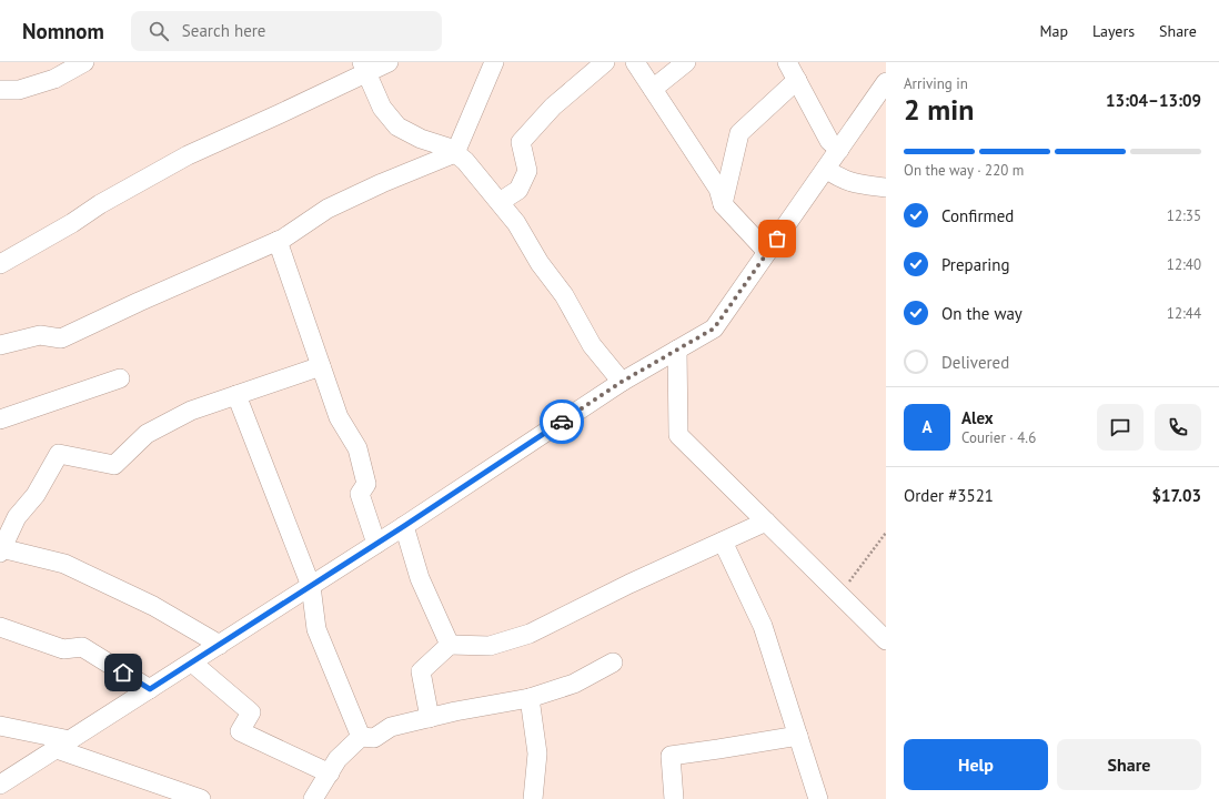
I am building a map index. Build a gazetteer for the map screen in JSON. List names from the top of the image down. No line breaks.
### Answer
{"page":{"header":"Nomnom","search":"Search here","nav":["Map","Layers","Share"],"heading":["2 min","Arriving in","13:04–13:09"],"panel":["Alex","Courier · 4.6","Order #3521","$17.03"],"bar":"On the way · 220 m","list":[["Confirmed","12:35"],["Preparing","12:40"],["On the way","12:44"],"Delivered"],"round":"A","buttons":["Help","Share"]}}
